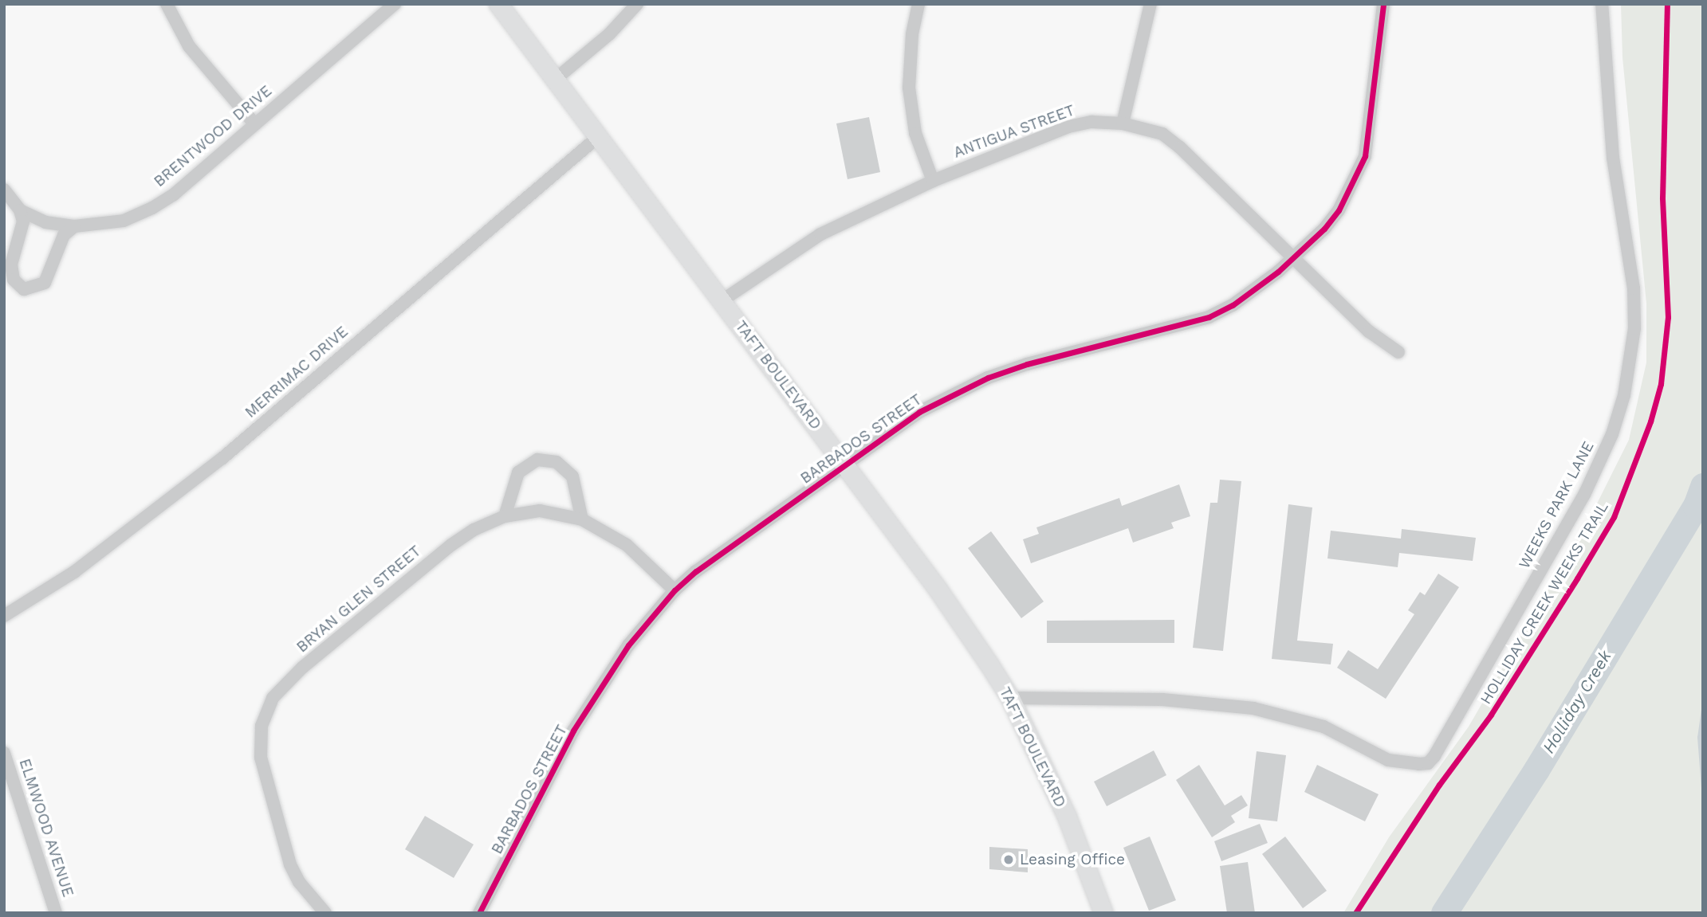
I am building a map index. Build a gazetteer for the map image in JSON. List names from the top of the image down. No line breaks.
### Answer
{"streets":{"street":["ANTIGUA STREET","BRENTWOOD DRIVE","MERRIMAC DRIVE","TAFT BOULEVARD","BARBADOS STREET","WEEKS PARK LANE","BRYAN GLEN STREET","ELMWOOD AVENUE"],"cycle path":["HOLLIDAY CREEK WEEKS TRAIL"]},"crossings":[["ANTIGUA STREET","TAFT BOULEVARD"],["ANTIGUA STREET","BARBADOS STREET"],["MERRIMAC DRIVE","TAFT BOULEVARD"],["TAFT BOULEVARD","BARBADOS STREET"],["TAFT BOULEVARD","WEEKS PARK LANE"],["BARBADOS STREET","BRYAN GLEN STREET"]],"water":["Holliday Creek"],"places":["Leasing Office"]}
